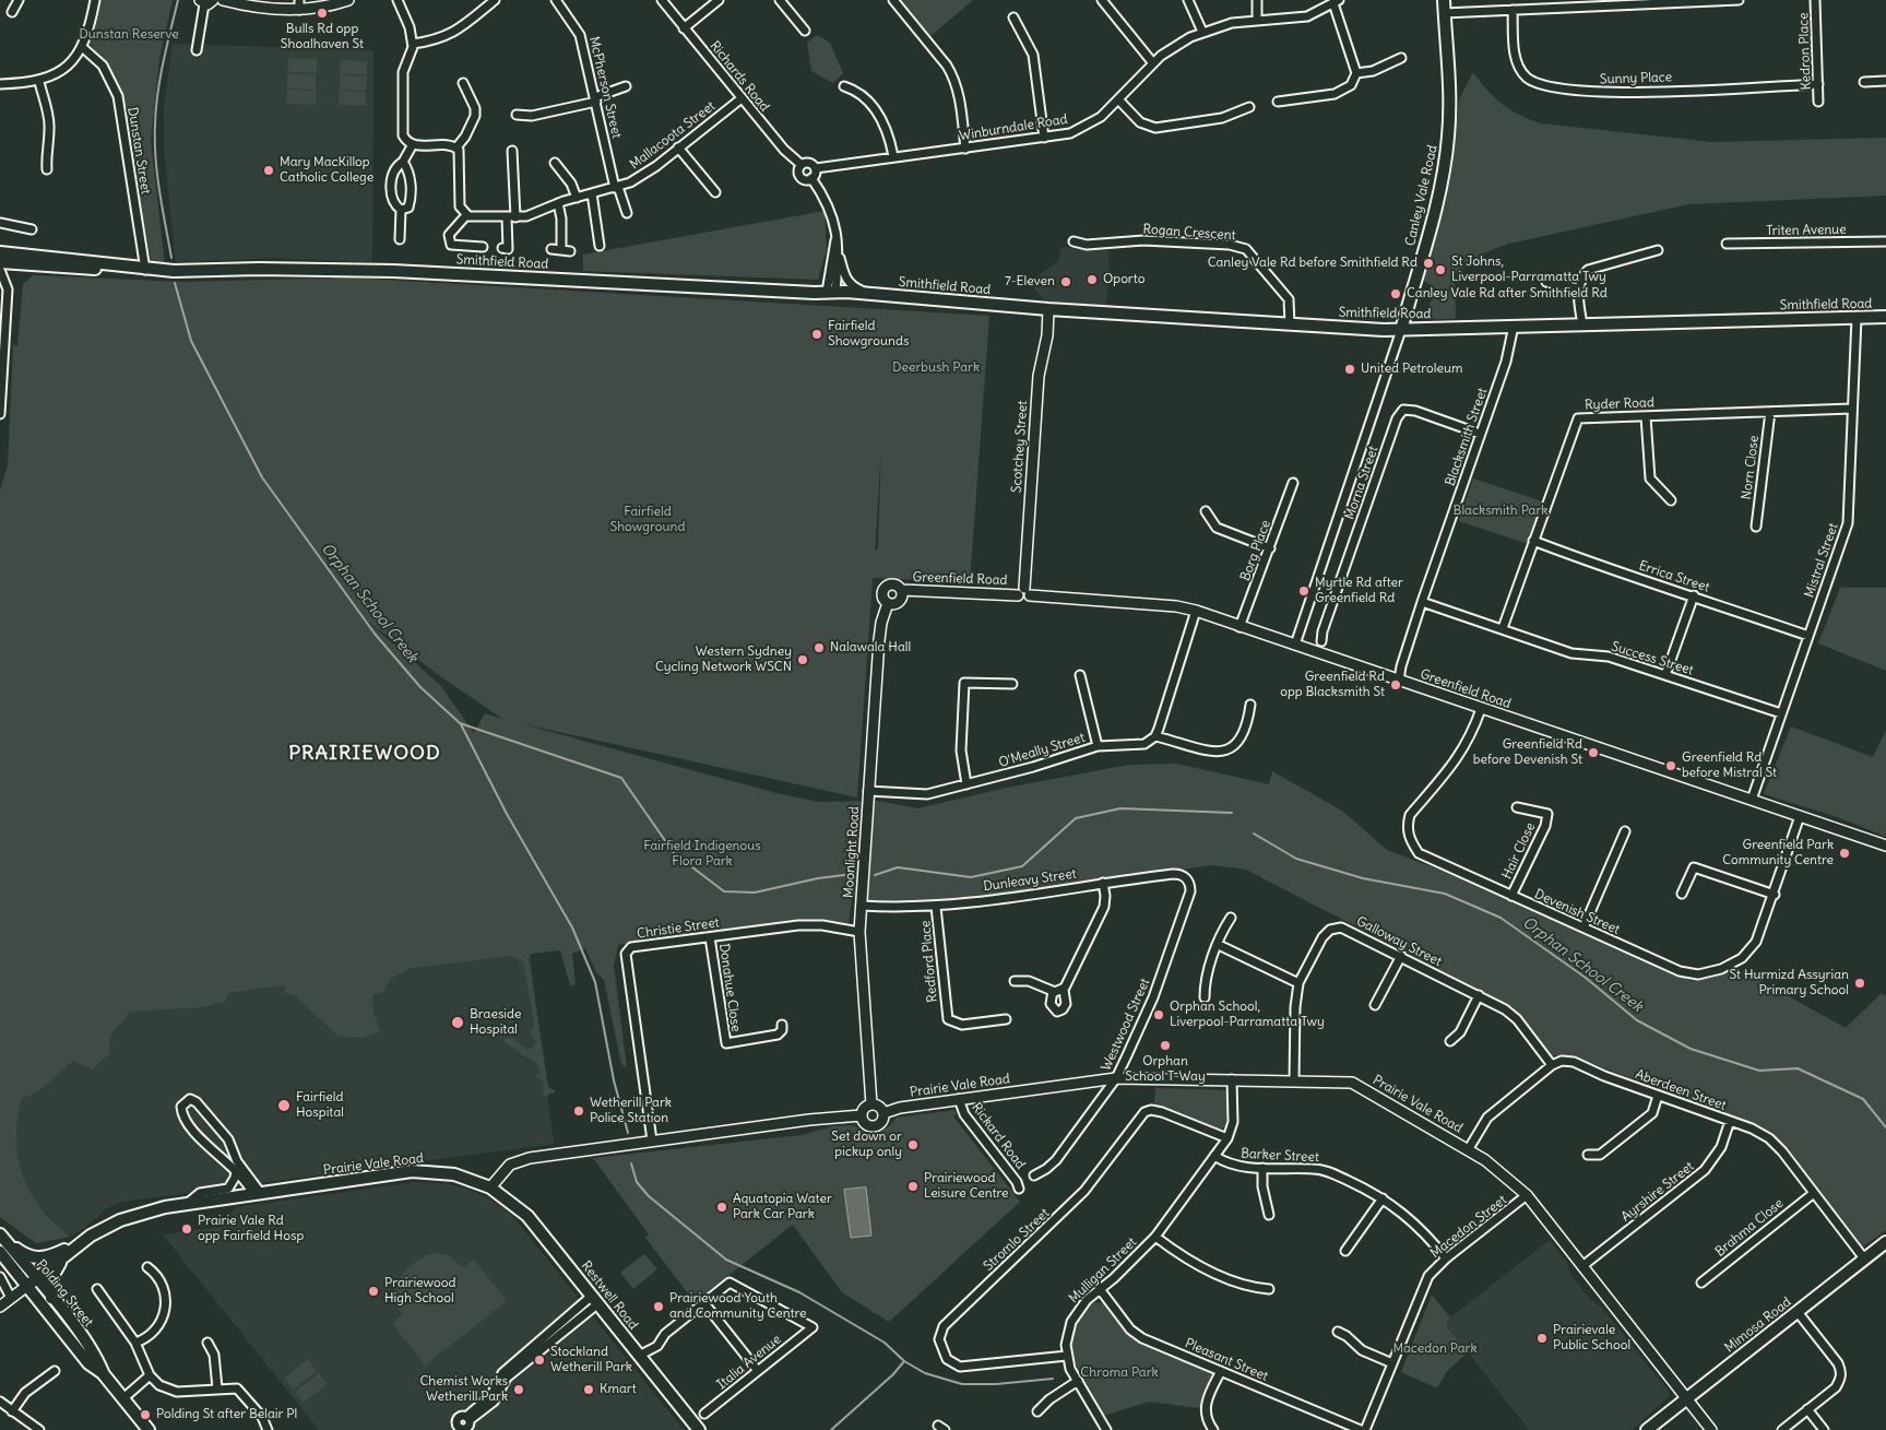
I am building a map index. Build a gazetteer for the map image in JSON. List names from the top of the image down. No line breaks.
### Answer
{"streets":{"main road":["Canley Vale Road","Smithfield Road","Prairie Vale Road","Polding Street","Restwell Road","Mimosa Road"],"street":["Kedron Place","Richards Road","Sunny Place","McPherson Street","Winburndale Road","Mallacoota Street","Dunstan Street","Triten Avenue","Rogan Crescent","Ryder Road","Blacksmith Street","Scotchey Street","Norn Close","Morna Street","Borg Place","Mistral Street","Errica Street","Greenfield Road","Success Street","O'Meally Street","Hair Close","Moonlight Road","Dunleavy Street","Devenish Street","Christie Street","Galloway Street","Redford Place","Donahue Close","Westwood Street","Aberdeen Street","Rickard Road","Barker Street","Ayrshire Street","Macedon Street","Brahma Close","Stromlo Street","Mulligan Street","Pleasant Street","Italia Avenue"]},"crossings":[["Kedron Place","Sunny Place"],["Richards Road","Winburndale Road"],["Richards Road","Mallacoota Street"],["Richards Road","Smithfield Road"],["McPherson Street","Mallacoota Street"],["Dunstan Street","Smithfield Road"],["Canley Vale Road","Smithfield Road"],["Rogan Crescent","Smithfield Road"],["Smithfield Road","Blacksmith Street"],["Smithfield Road","Scotchey Street"],["Smithfield Road","Mistral Street"],["Ryder Road","Norn Close"],["Ryder Road","Mistral Street"],["Ryder Road","Errica Street"],["Ryder Road","Success Street"],["Blacksmith Street","Morna Street"],["Blacksmith Street","Greenfield Road"],["Blacksmith Street","Success Street"],["Scotchey Street","Greenfield Road"],["Borg Place","Greenfield Road"],["Mistral Street","Errica Street"],["Mistral Street","Greenfield Road"],["Mistral Street","Success Street"],["Greenfield Road","Moonlight Road"],["Greenfield Road","Devenish Street"],["O'Meally Street","Moonlight Road"],["Hair Close","Devenish Street"],["Moonlight Road","Dunleavy Street"],["Moonlight Road","Christie Street"],["Moonlight Road","Prairie Vale Road"],["Dunleavy Street","Redford Place"],["Dunleavy Street","Westwood Street"],["Christie Street","Donahue Close"],["Galloway Street","Prairie Vale Road"],["Galloway Street","Aberdeen Street"],["Westwood Street","Prairie Vale Road"],["Prairie Vale Road","Rickard Road"],["Prairie Vale Road","Ayrshire Street"],["Prairie Vale Road","Macedon Street"],["Prairie Vale Road","Mulligan Street"],["Prairie Vale Road","Polding Street"],["Prairie Vale Road","Restwell Road"],["Prairie Vale Road","Mimosa Road"],["Aberdeen Street","Ayrshire Street"],["Aberdeen Street","Brahma Close"],["Aberdeen Street","Mimosa Road"],["Barker Street","Macedon Street"],["Barker Street","Mulligan Street"],["Macedon Street","Pleasant Street"],["Stromlo Street","Mulligan Street"],["Mulligan Street","Pleasant Street"]],"districts":["PRAIRIEWOOD"],"water":["Orphan School Creek"],"parks":["Dunstan Reserve","Deerbush Park","Blacksmith Park","Fairfield Showground","Fairfield Indigenous Flora Park","Macedon Park","Chroma Park"],"places":["Bulls Rd opp Shoalhaven St","Mary MacKillop Catholic College","Canley Vale Rd before Smithfield Rd","St Johns, Liverpool-Parramatta Twy","Oporto","7-Eleven","Canley Vale Rd after Smithfield Rd","Fairfield Showgrounds","United Petroleum","Myrtle Rd after Greenfield Rd","Nalawala Hall","Western Sydney Cycling Network WSCN","Greenfield Rd opp Blacksmith St","Greenfield Rd before Devenish St","Greenfield Rd before Mistral St","Greenfield Park Community Centre","St Hurmizd Assyrian Primary School","Orphan School, Liverpool-Parramatta Twy","Braeside Hospital","Orphan School T-Way","Fairfield Hospital","Wetherill Park Police Station","Set down or pickup only","Prairiewood Leisure Centre","Aquatopia Water Park Car Park","Prairie Vale Rd opp Fairfield Hosp","Prairiewood High School","Prairiewood Youth and Community Centre","Prairievale Public School","Stockland Wetherill Park","Chemist Works Wetherill Park","Kmart","Polding St after Belair Pl"]}
